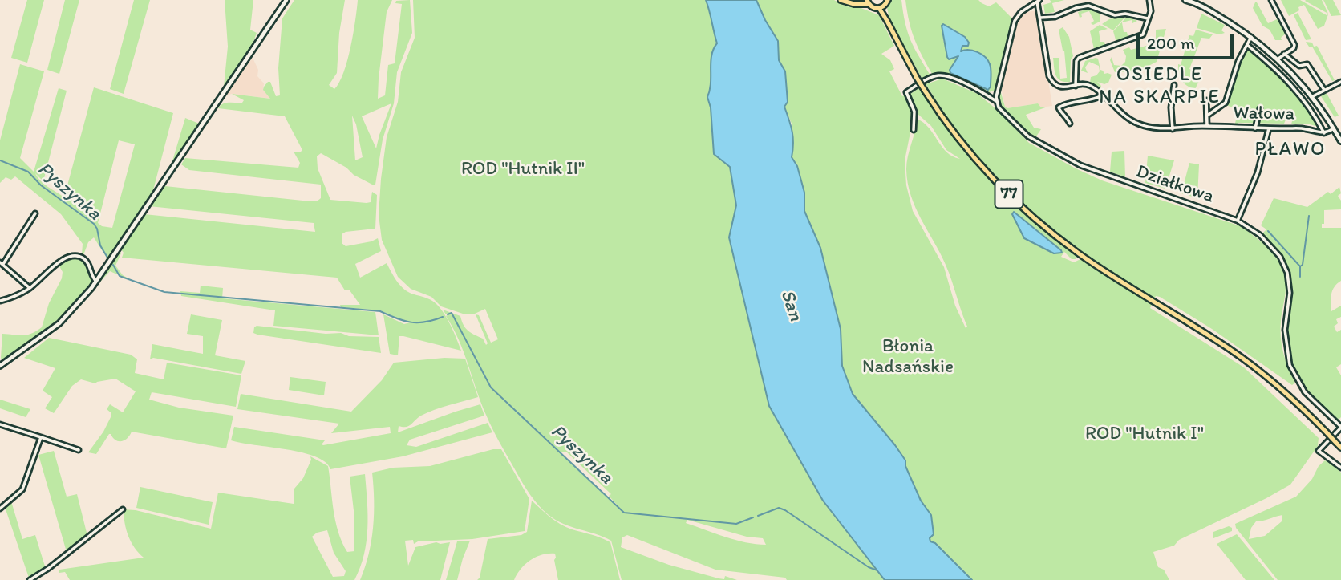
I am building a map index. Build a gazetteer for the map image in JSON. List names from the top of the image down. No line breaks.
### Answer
{"streets":{"main road":["77"],"street":["Wałowa","Działkowa"]},"districts":["OSIEDLE NA SKARPIE","PŁAWO"],"water":["Pyszynka","San"],"parks":["ROD \"Hutnik II\"","Błonia Nadsańskie","ROD \"Hutnik I\""],"scale_bar":"200 m"}
